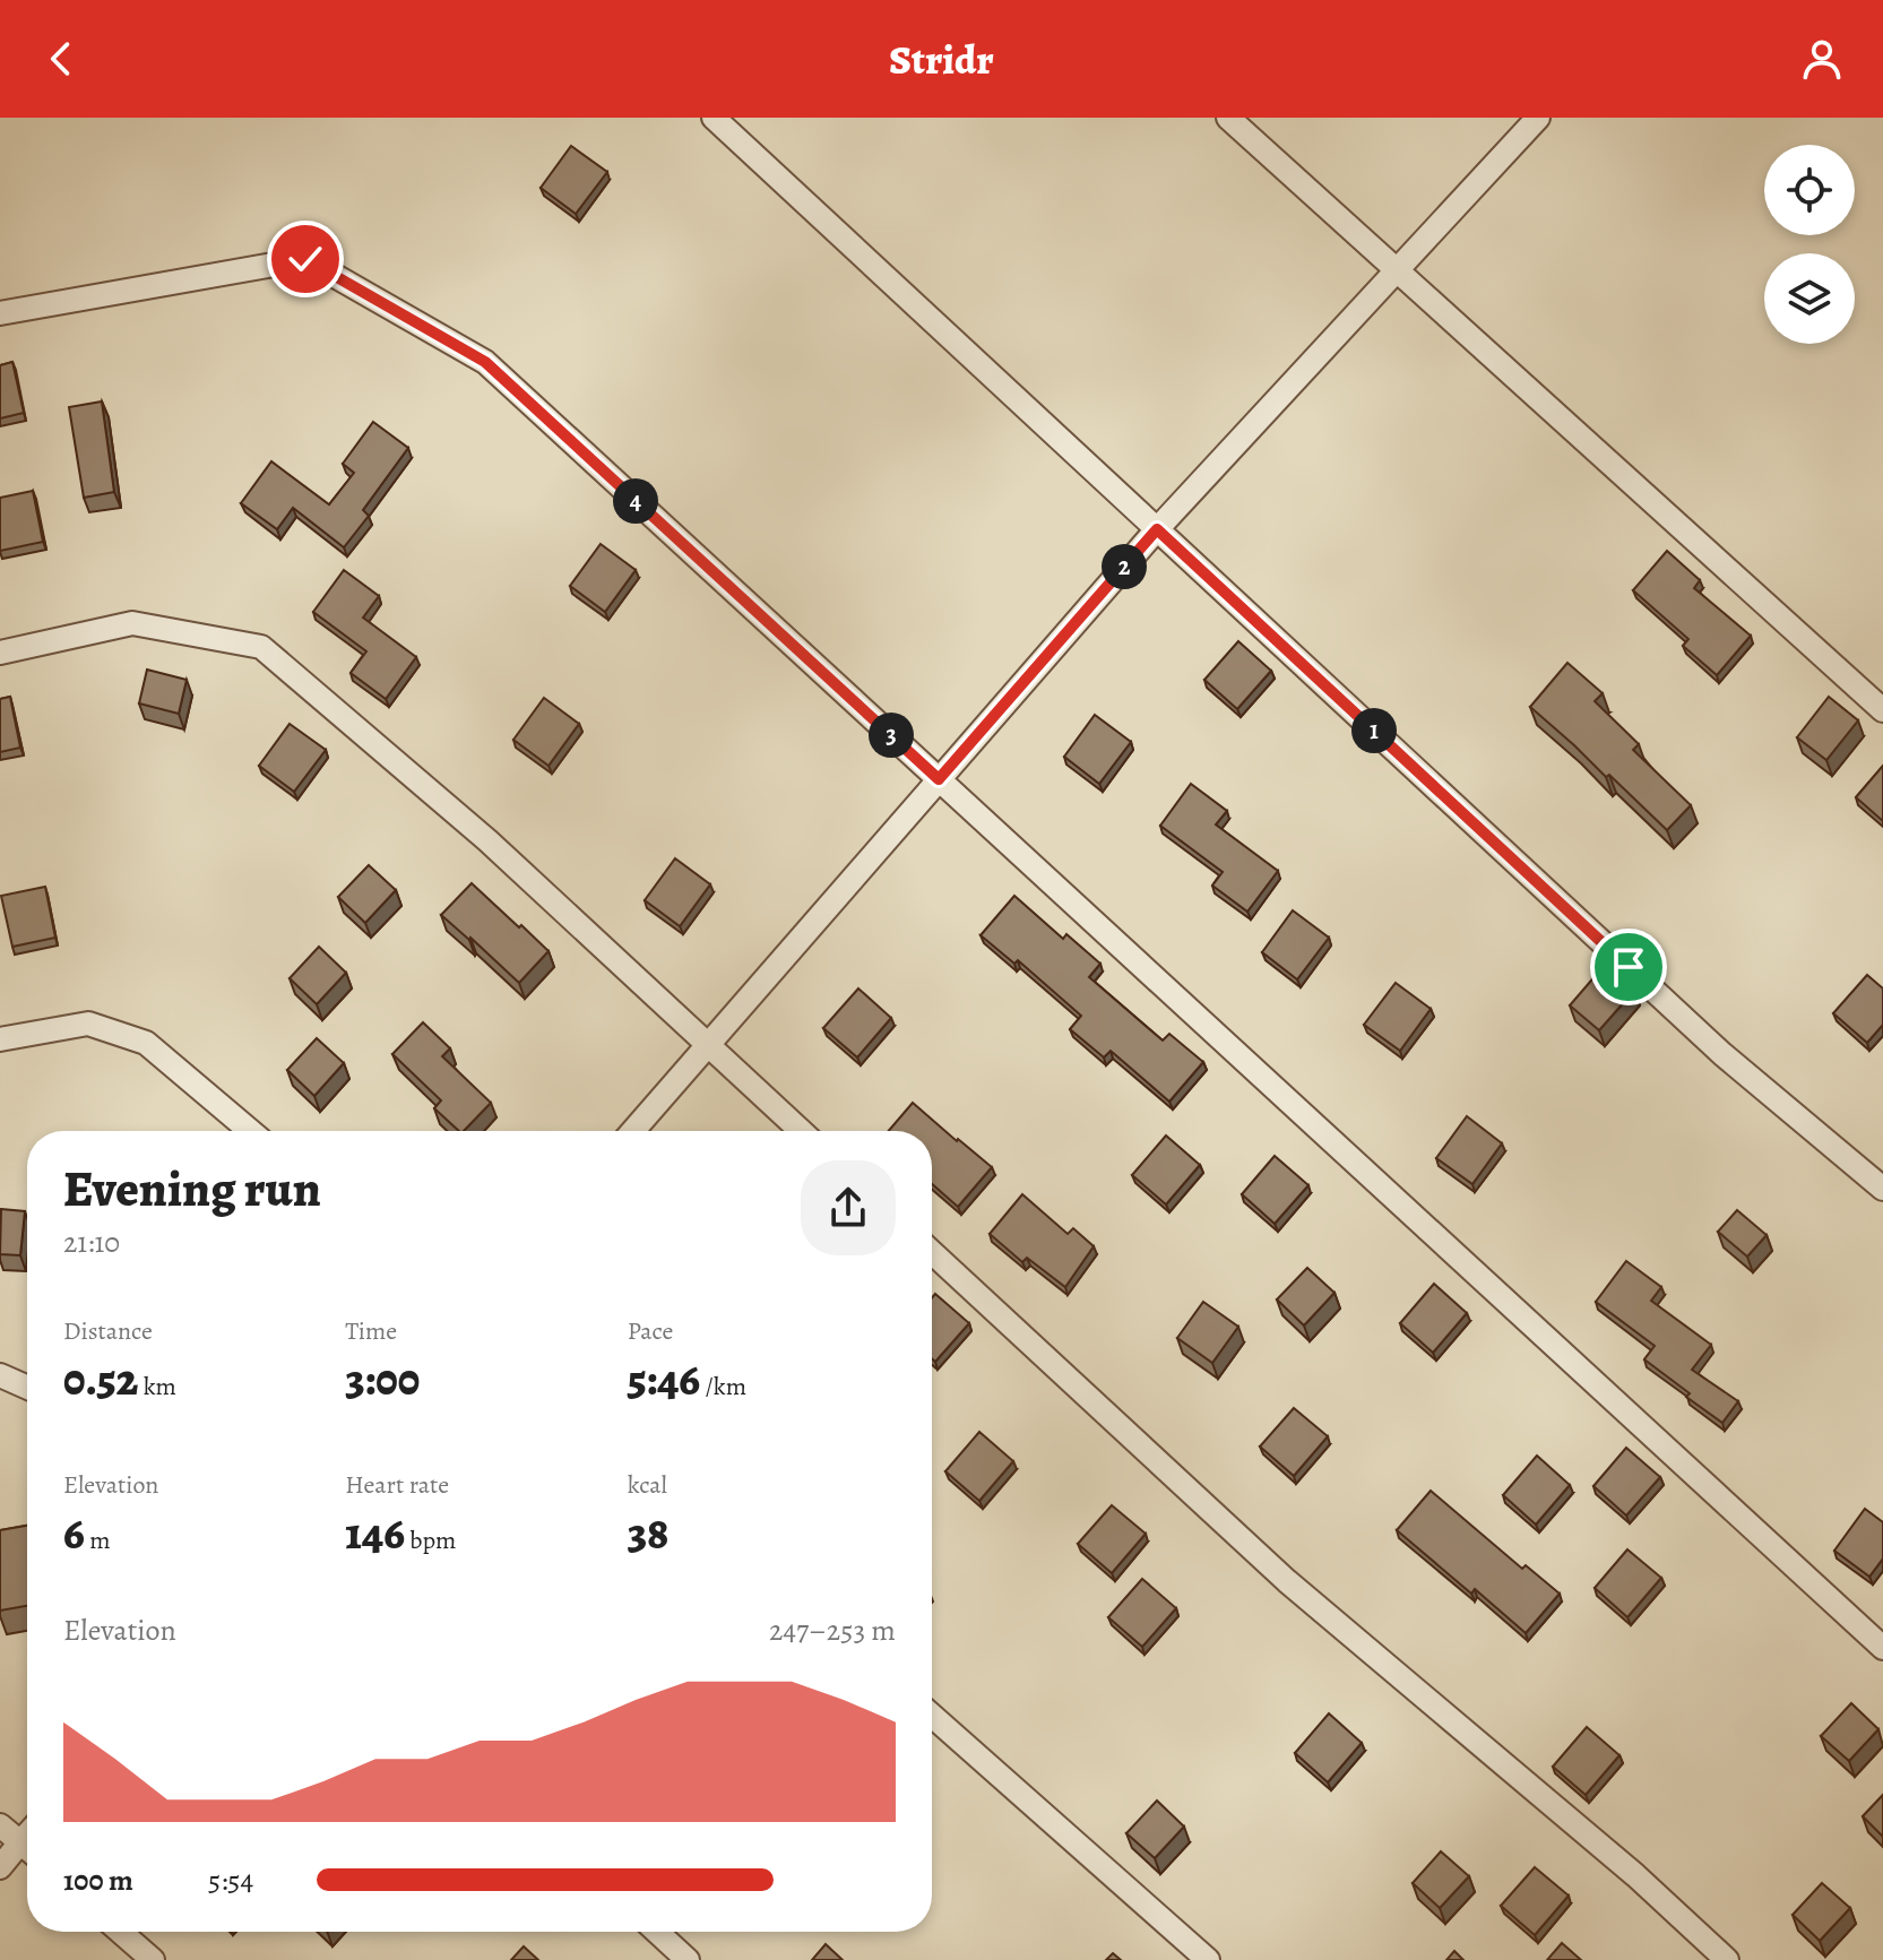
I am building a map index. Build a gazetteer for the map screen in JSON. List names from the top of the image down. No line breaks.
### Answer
{"page":{"header":"Stridr","pins":["4","2","1","3"],"heading":["Evening run","21:10"],"stats":[["Distance","0.52 km"],["Time","3:00"],["Pace","5:46 /km"],["Elevation","6 m"],["Heart rate","146 bpm"],["kcal","38"]],"chart":["Elevation","247–253 m"],"list":[{"name":"100 m","note":"5:54"}]}}
